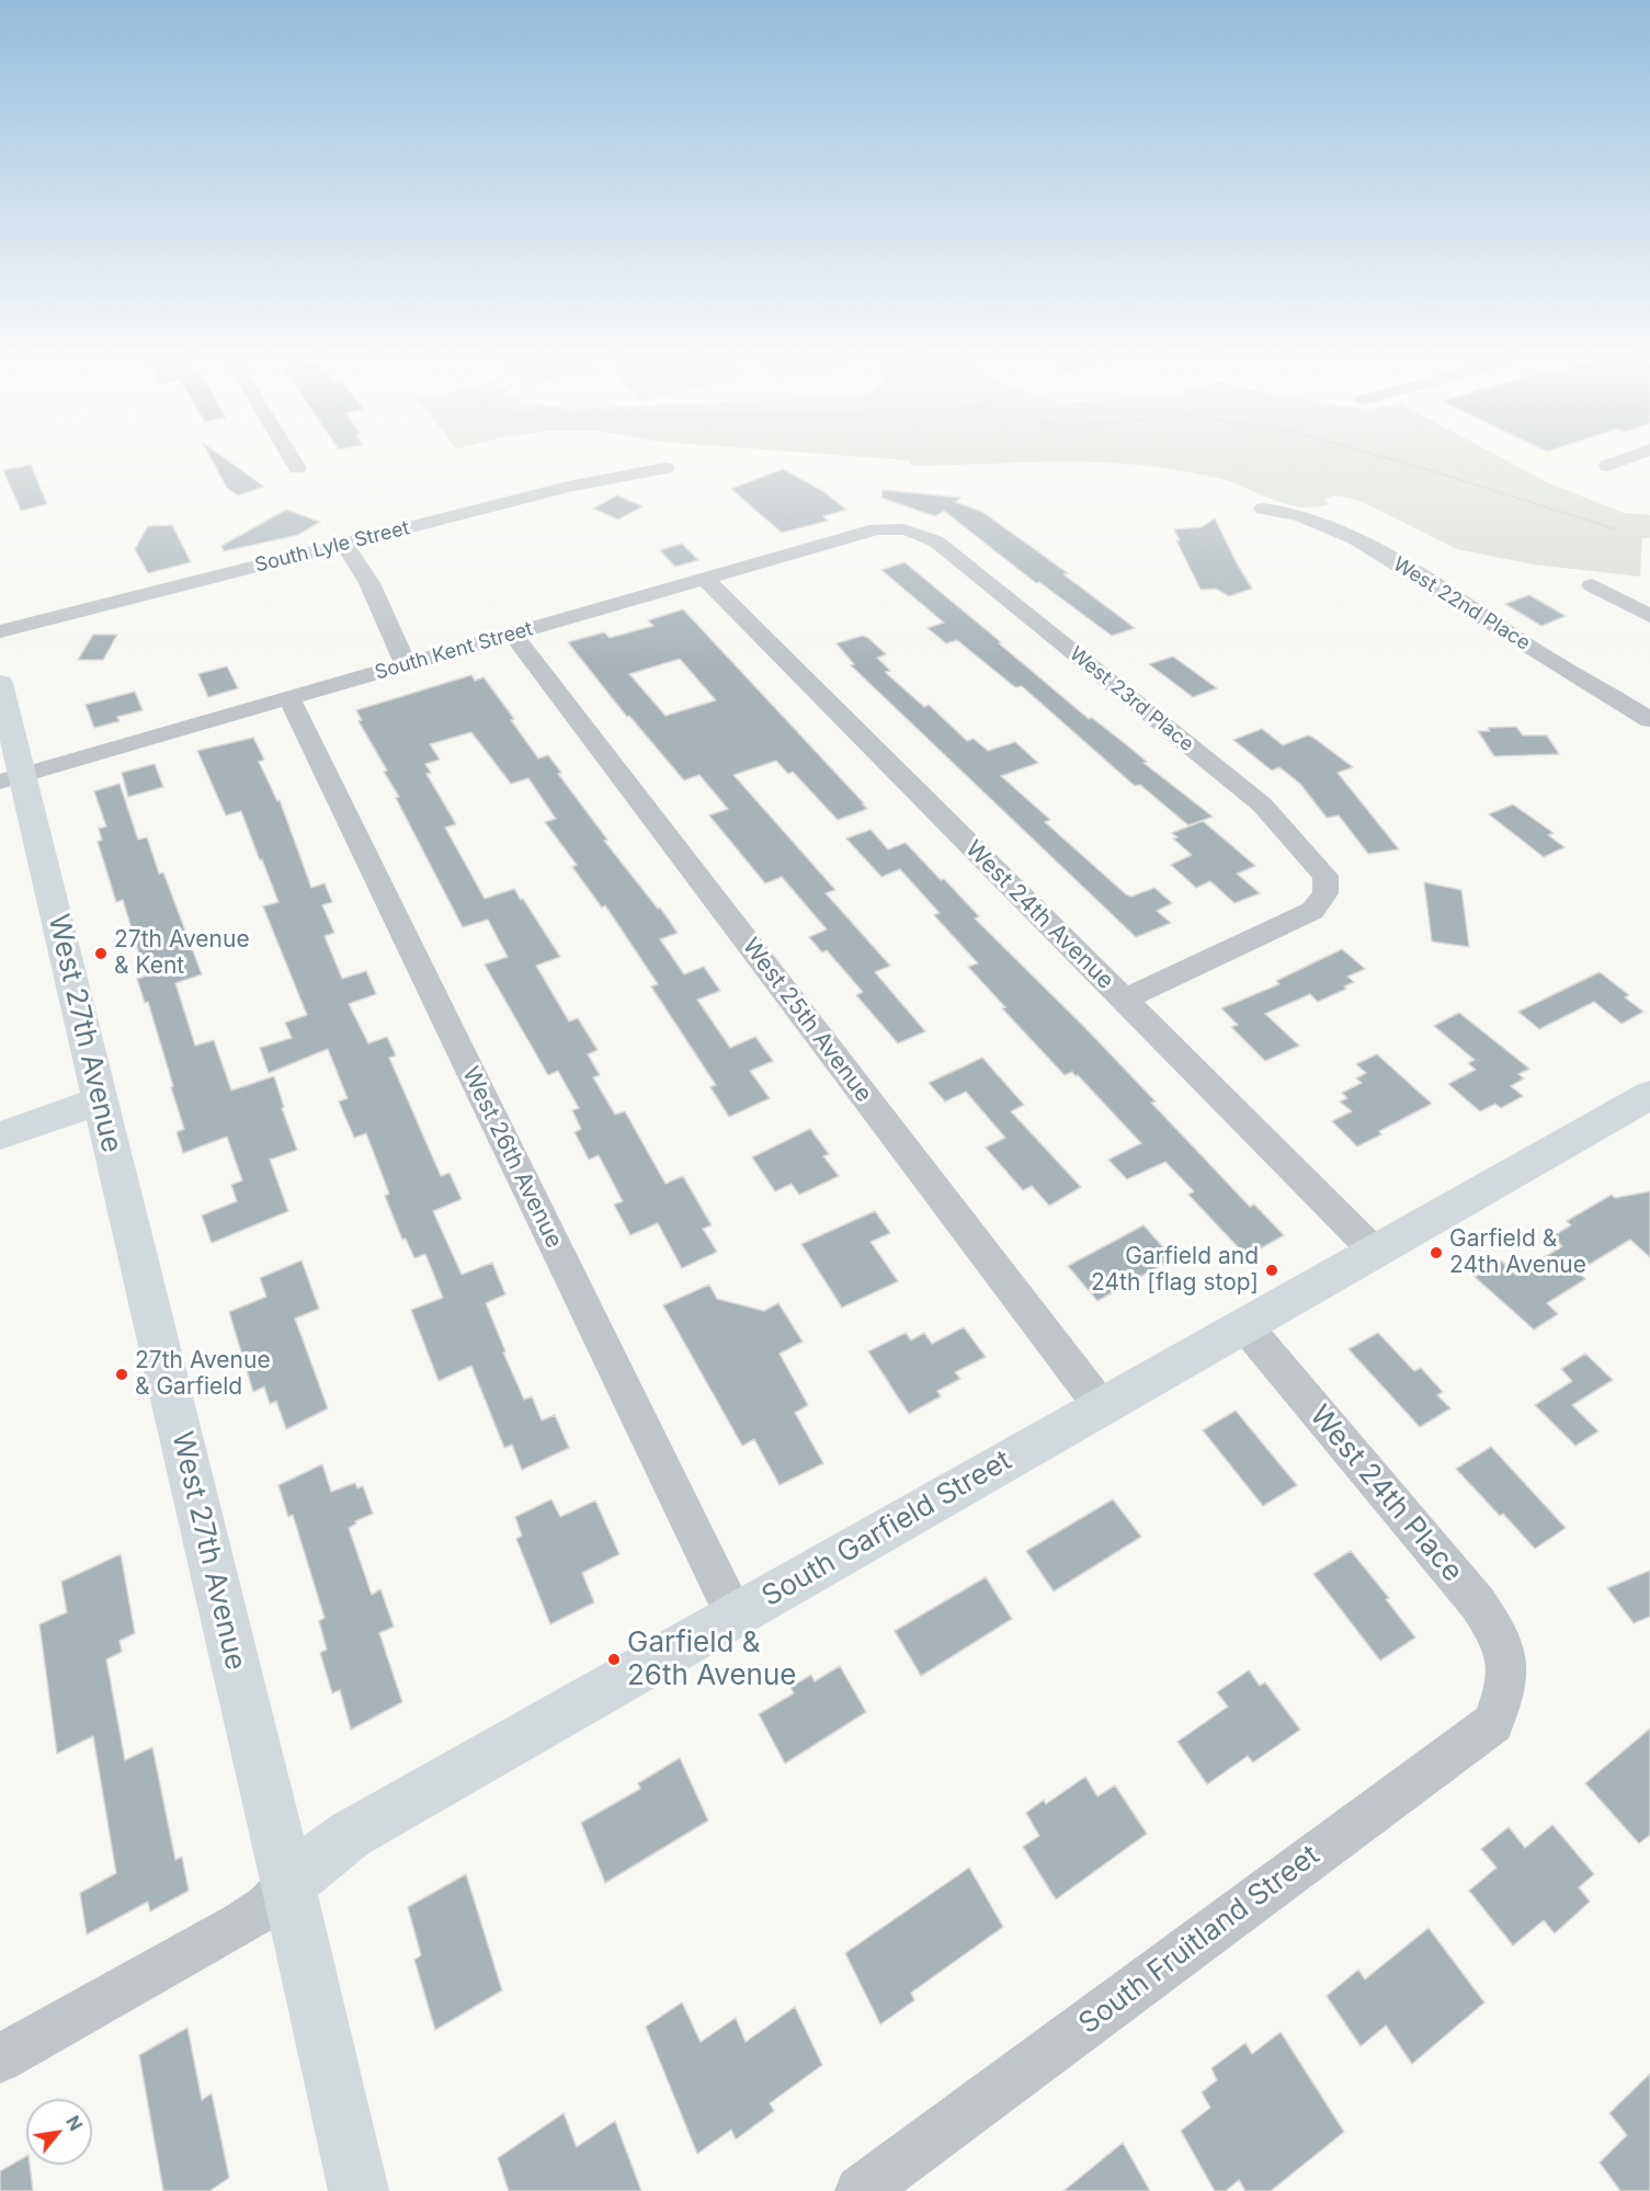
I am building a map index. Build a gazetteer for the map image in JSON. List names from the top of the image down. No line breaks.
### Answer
{"streets":{"main road":["West 27th Avenue","South Garfield Street"],"street":["South Lyle Street","West 22nd Place","South Kent Street","West 23rd Place","West 24th Avenue","West 25th Avenue","West 26th Avenue","West 24th Place","South Fruitland Street"]},"crossings":[["South Kent Street","West 23rd Place"],["South Kent Street","West 24th Avenue"],["South Kent Street","West 25th Avenue"],["South Kent Street","West 27th Avenue"],["South Kent Street","West 26th Avenue"],["West 23rd Place","West 24th Avenue"],["West 24th Avenue","South Garfield Street"],["West 25th Avenue","South Garfield Street"],["West 27th Avenue","South Garfield Street"],["West 26th Avenue","South Garfield Street"],["West 24th Place","South Garfield Street"],["West 24th Place","South Fruitland Street"]],"places":["27th Avenue & Kent","Garfield & 24th Avenue","Garfield and 24th [flag stop]","27th Avenue & Garfield","Garfield & 26th Avenue"],"north":"top right"}
